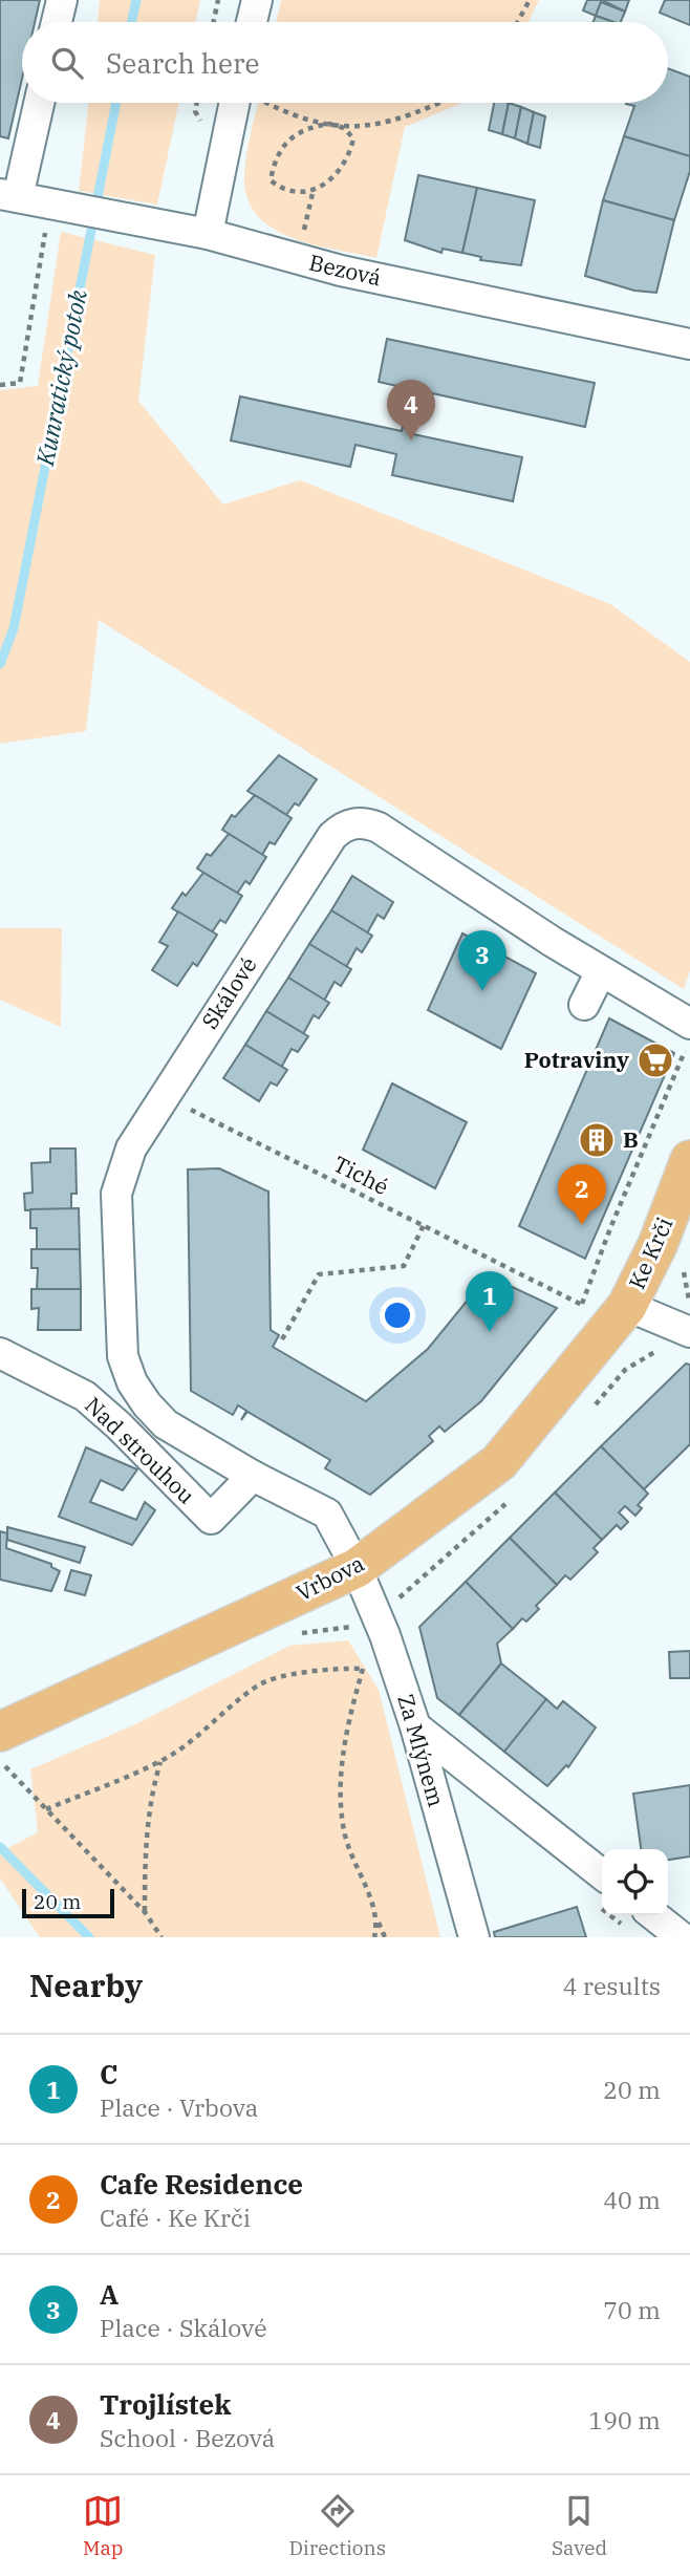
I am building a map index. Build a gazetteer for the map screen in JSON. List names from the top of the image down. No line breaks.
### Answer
{"streets":{"main road":["Ke Krči","Vrbova"],"street":["Bezová","Skálové","Nad strouhou","Za Mlýnem"],"path":["Tiché"]},"crossings":[["Skálové","Tiché"],["Skálové","Nad strouhou"],["Ke Krči","Vrbova"],["Vrbova","Za Mlýnem"]],"water":["Kunratický potok"],"places":{"supermarket":["Potraviny"],"building":["B"]},"scale_bar":"20 m","page":{"search":"Search here","pins":["4","3","2","1"],"scale":"20 m","heading":["Nearby","4 results"],"list":[{"mark":"1","name":"C","note":"Place · Vrbova","value":"20 m"},{"mark":"2","name":"Cafe Residence","note":"Café · Ke Krči","value":"40 m"},{"mark":"3","name":"A","note":"Place · Skálové","value":"70 m"},{"mark":"4","name":"Trojlístek","note":"School · Bezová","value":"190 m"}],"nav":["Map","Directions","Saved"]}}
